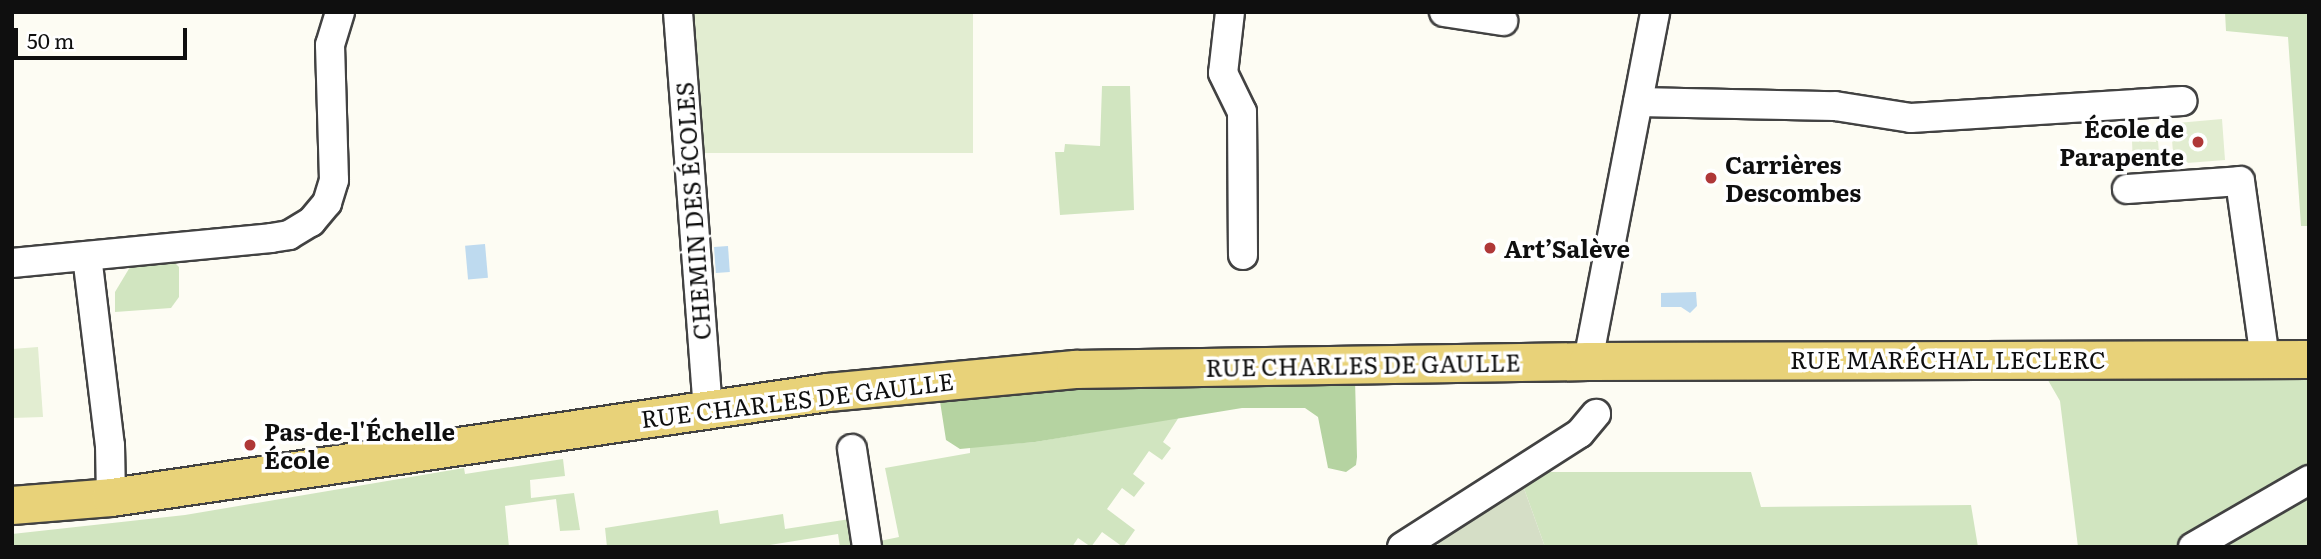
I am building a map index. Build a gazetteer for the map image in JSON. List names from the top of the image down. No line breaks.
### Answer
{"streets":{"main road":["RUE MARÉCHAL LECLERC","RUE CHARLES DE GAULLE"],"street":["CHEMIN DES ÉCOLES"]},"crossings":[["CHEMIN DES ÉCOLES","RUE CHARLES DE GAULLE"],["RUE MARÉCHAL LECLERC","RUE CHARLES DE GAULLE"]],"places":["École de Parapente","Carrières Descombes","Art’Salève","Pas-de-l'Échelle École"],"scale_bar":"50 m"}
